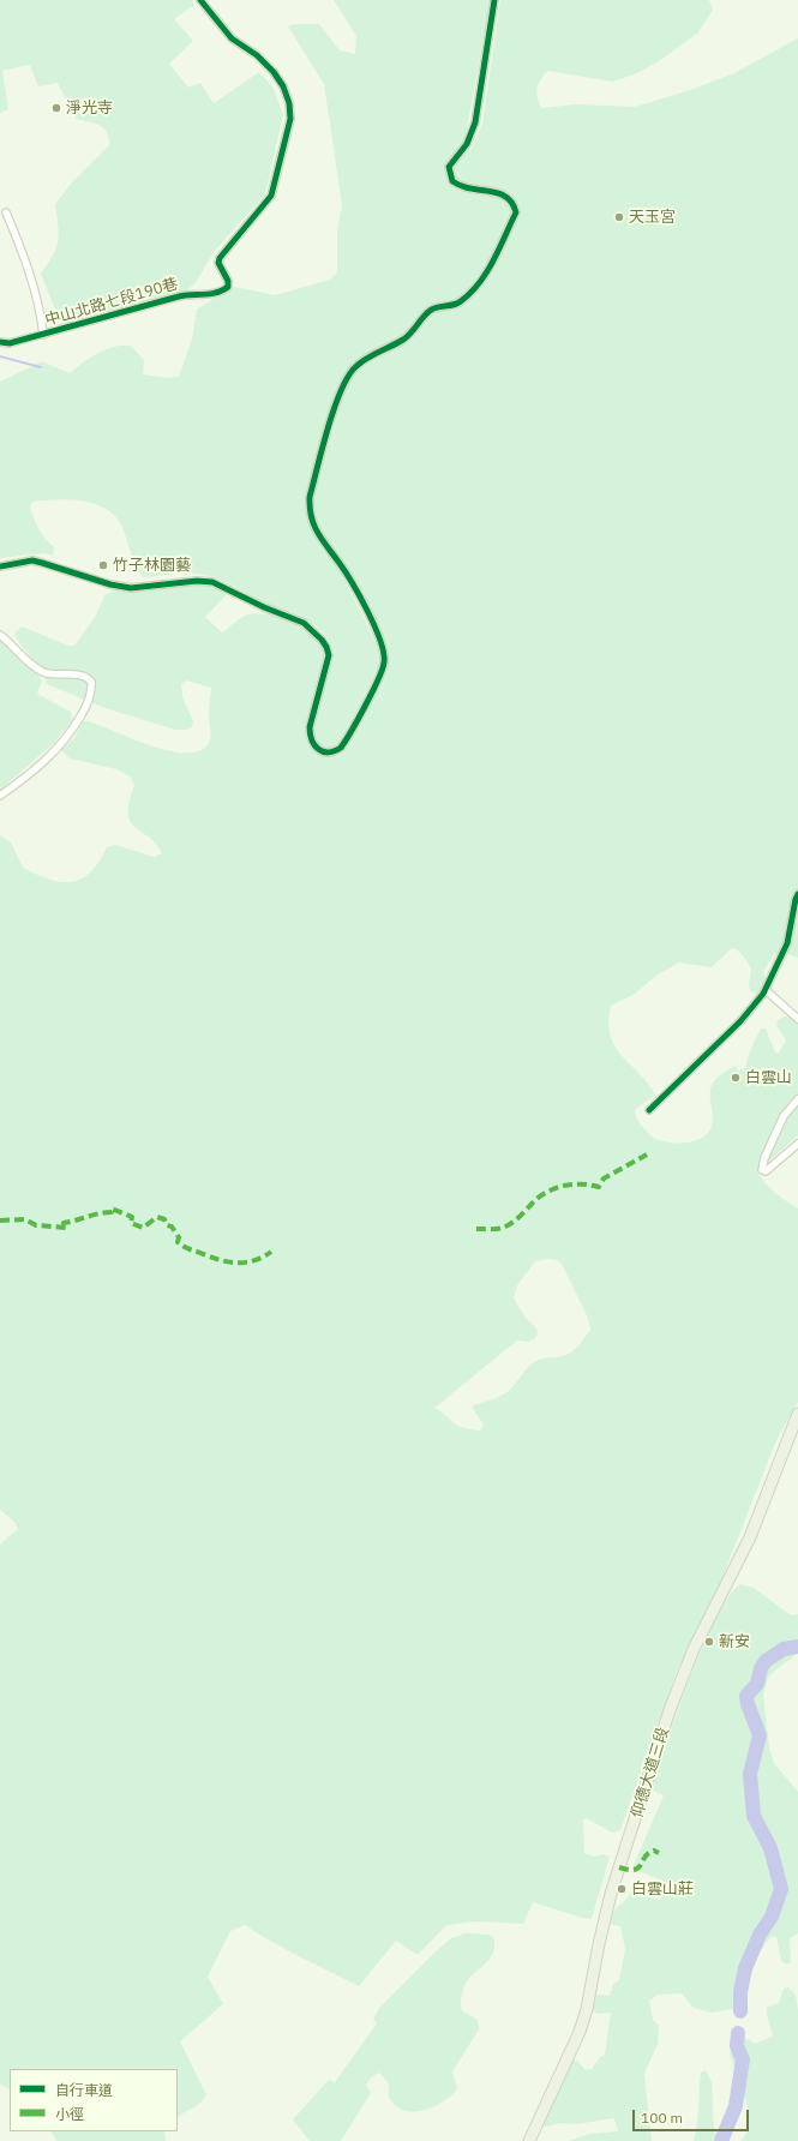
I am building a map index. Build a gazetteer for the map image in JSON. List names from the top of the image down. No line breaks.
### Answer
{"streets":{"main road":["仰德大道三段"],"street":["中山北路七段190巷"]},"places":["淨光寺","天玉宮","竹子林園藝","白雲山","新安","白雲山莊"],"legend":["自行車道","小徑"],"scale_bar":"100 m"}
